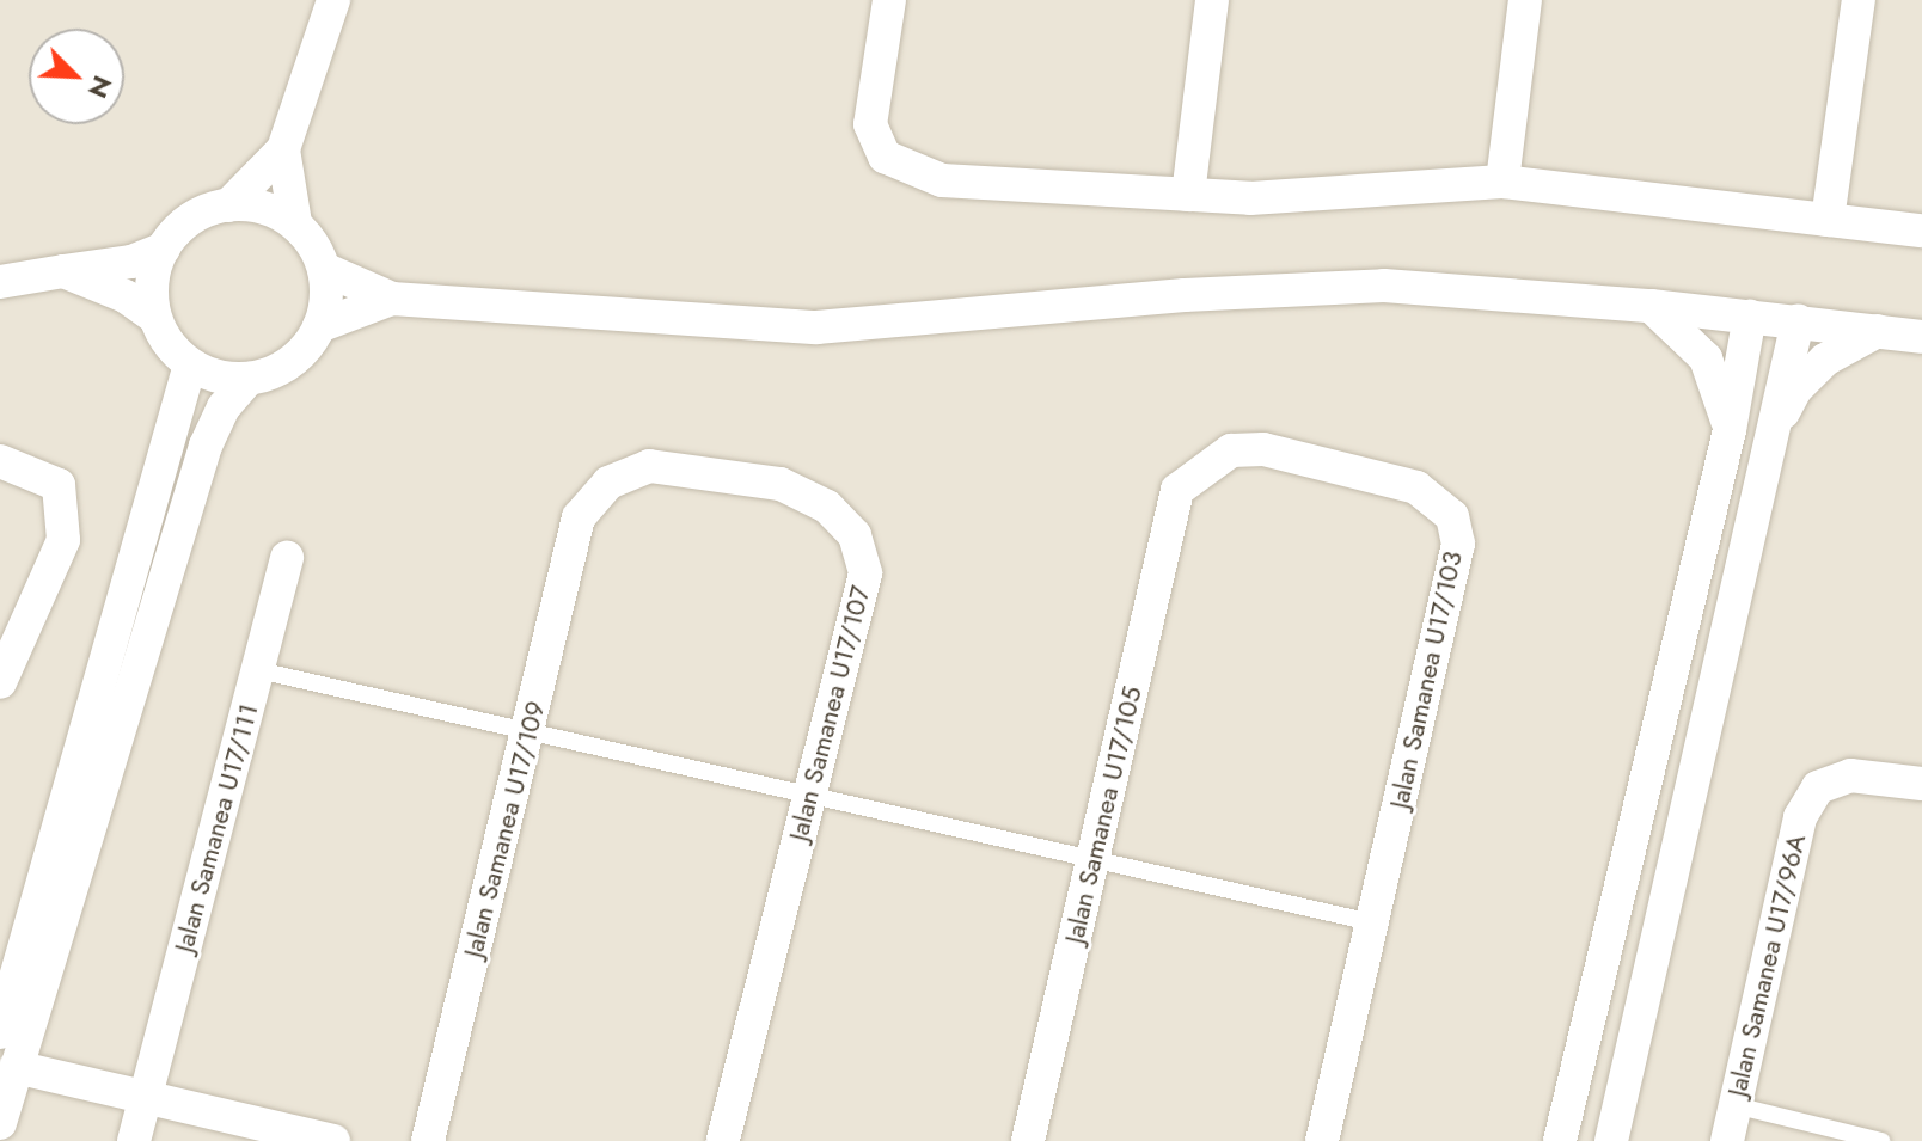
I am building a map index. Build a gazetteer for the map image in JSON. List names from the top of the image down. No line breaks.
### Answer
{"streets":{"street":["Jalan Samanea U17/103","Jalan Samanea U17/107","Jalan Samanea U17/105","Jalan Samanea U17/111","Jalan Samanea U17/109","Jalan Samanea U17/96A"]},"crossings":[["Jalan Samanea U17/103","Jalan Samanea U17/105"],["Jalan Samanea U17/107","Jalan Samanea U17/109"]],"north":"bottom right"}
